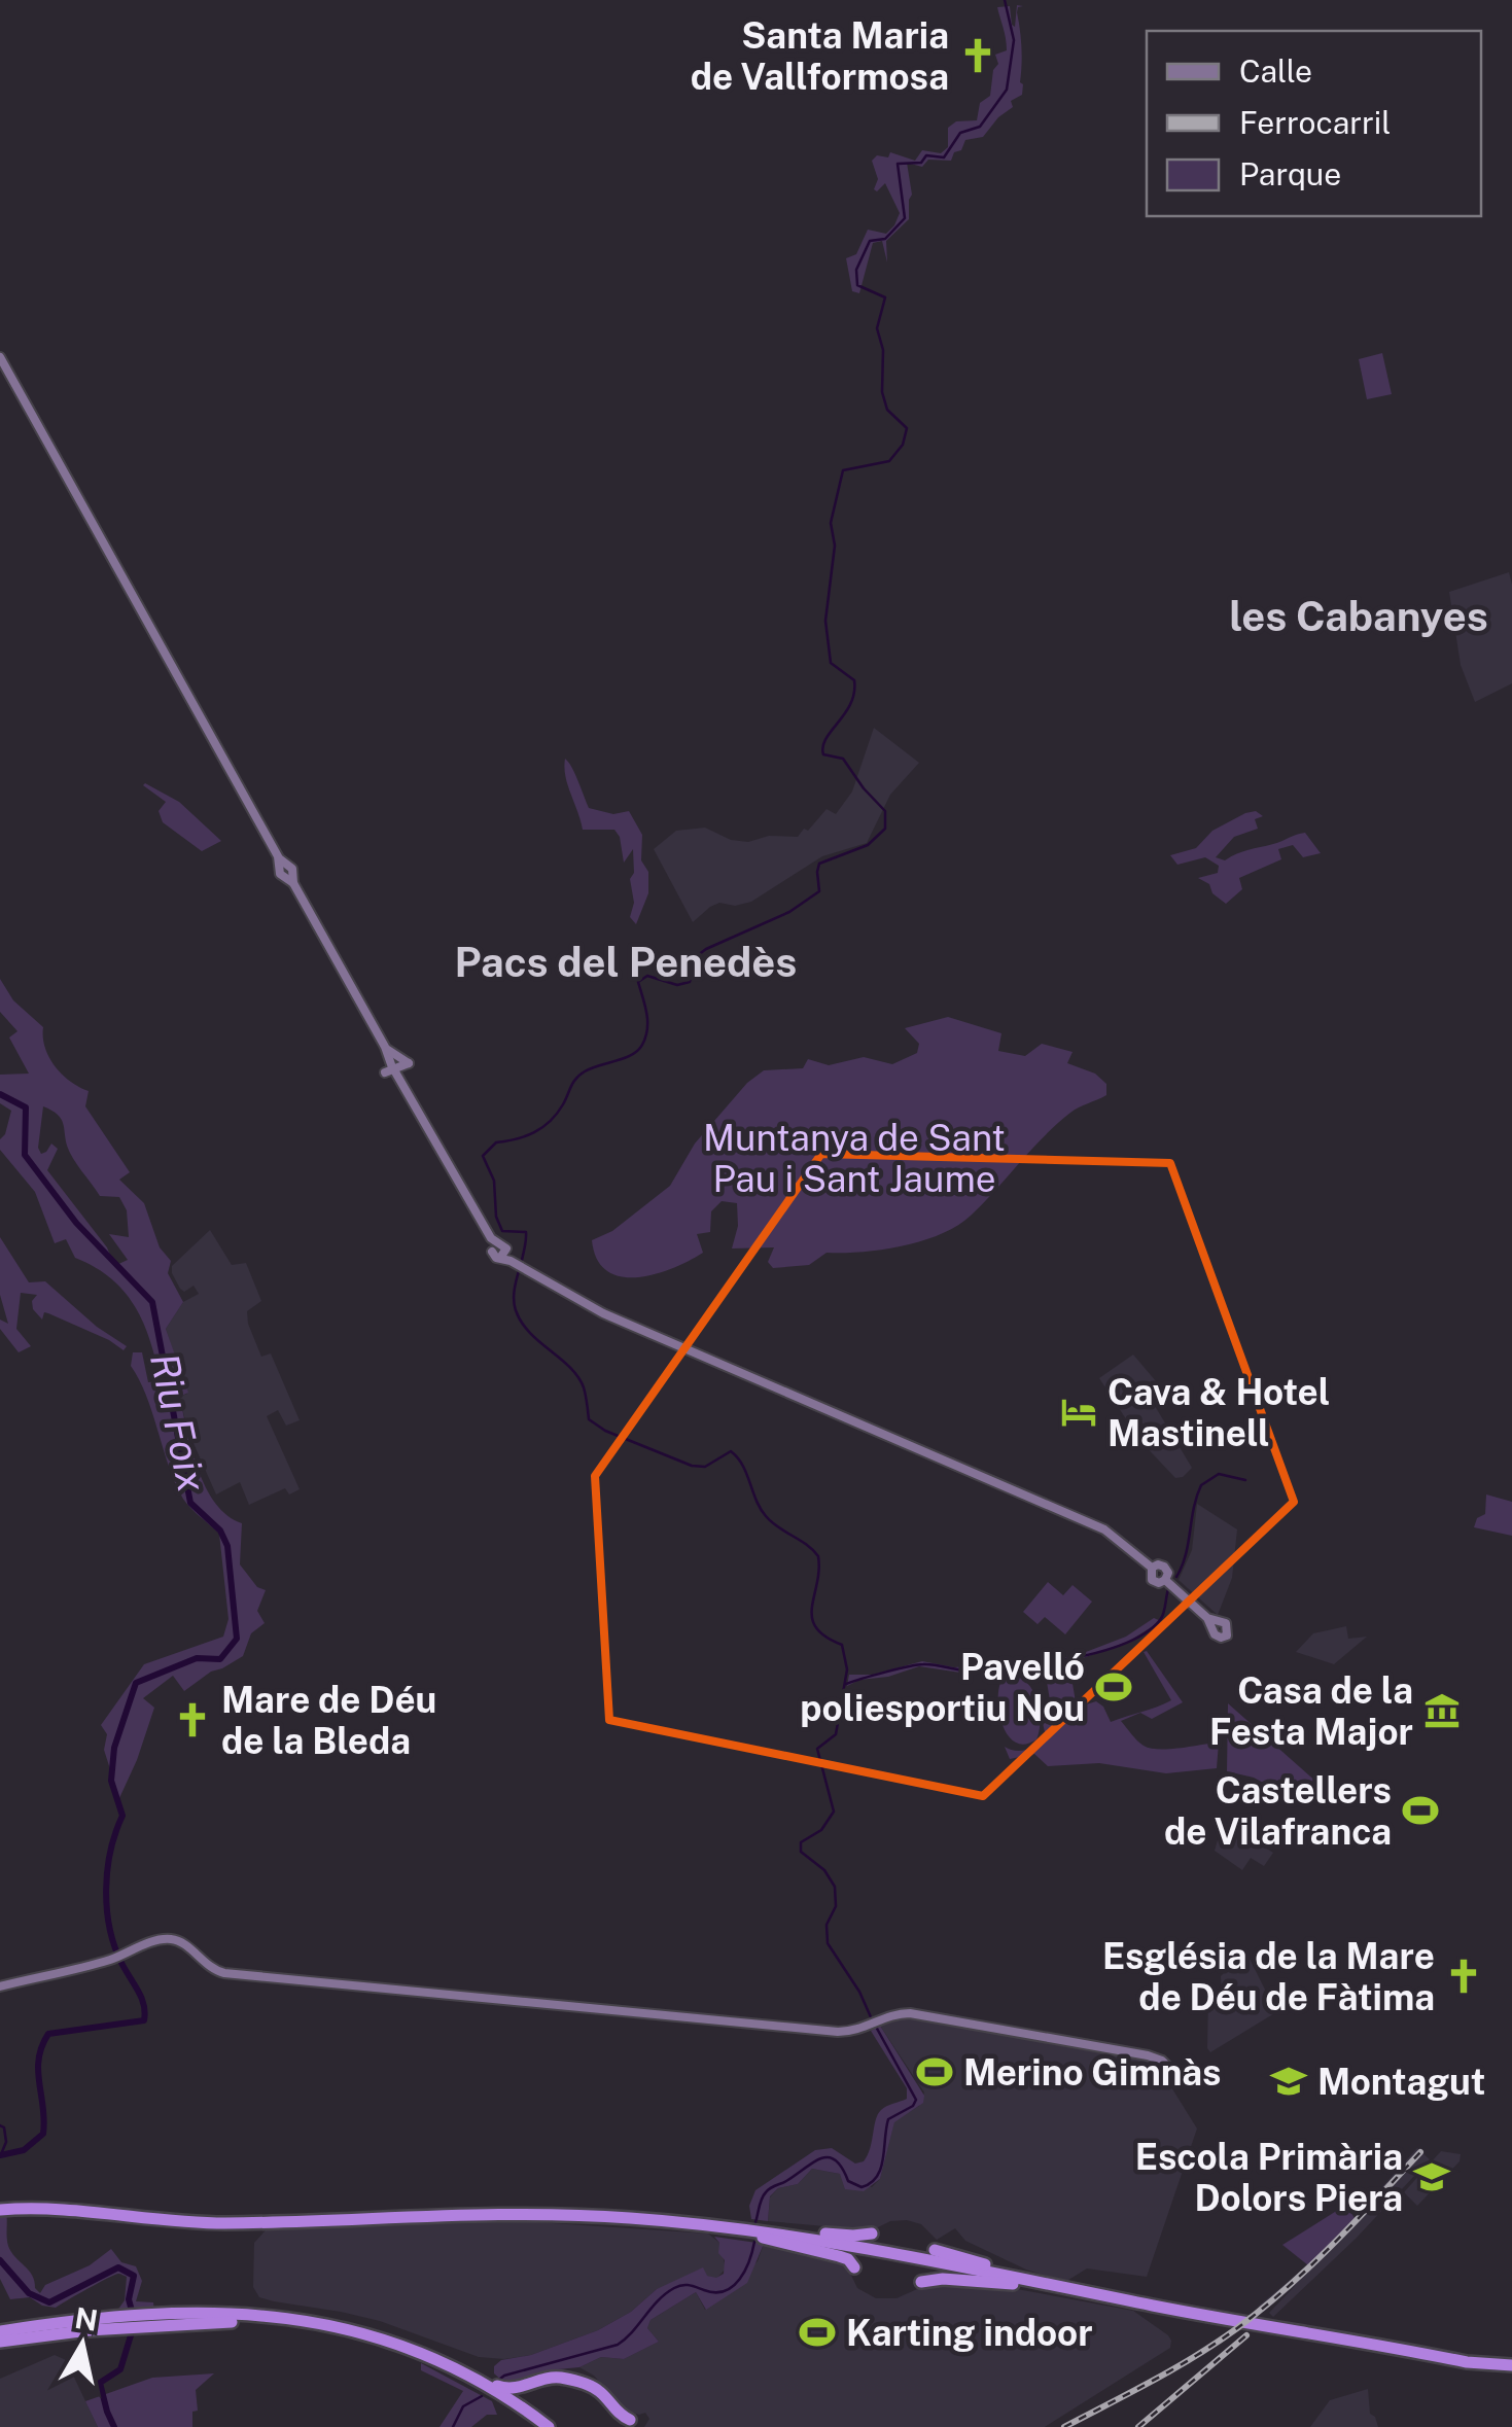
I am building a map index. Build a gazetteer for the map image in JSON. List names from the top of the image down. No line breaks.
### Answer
{"districts":["les Cabanyes","Pacs del Penedès"],"water":["Riu Foix"],"parks":["Muntanya de Sant Pau i Sant Jaume"],"places":{"church":["Santa Maria de Vallformosa","Mare de Déu de la Bleda","Església de la Mare de Déu de Fàtima"],"hotel":["Cava & Hotel Mastinell"],"sports":["Pavelló poliesportiu Nou","Castellers de Vilafranca","Merino Gimnàs","Karting indoor"],"museum":["Casa de la Festa Major"],"school or university":["Montagut","Escola Primària Dolors Piera"]},"legend":["Calle","Ferrocarril","Parque"],"north":"top"}
